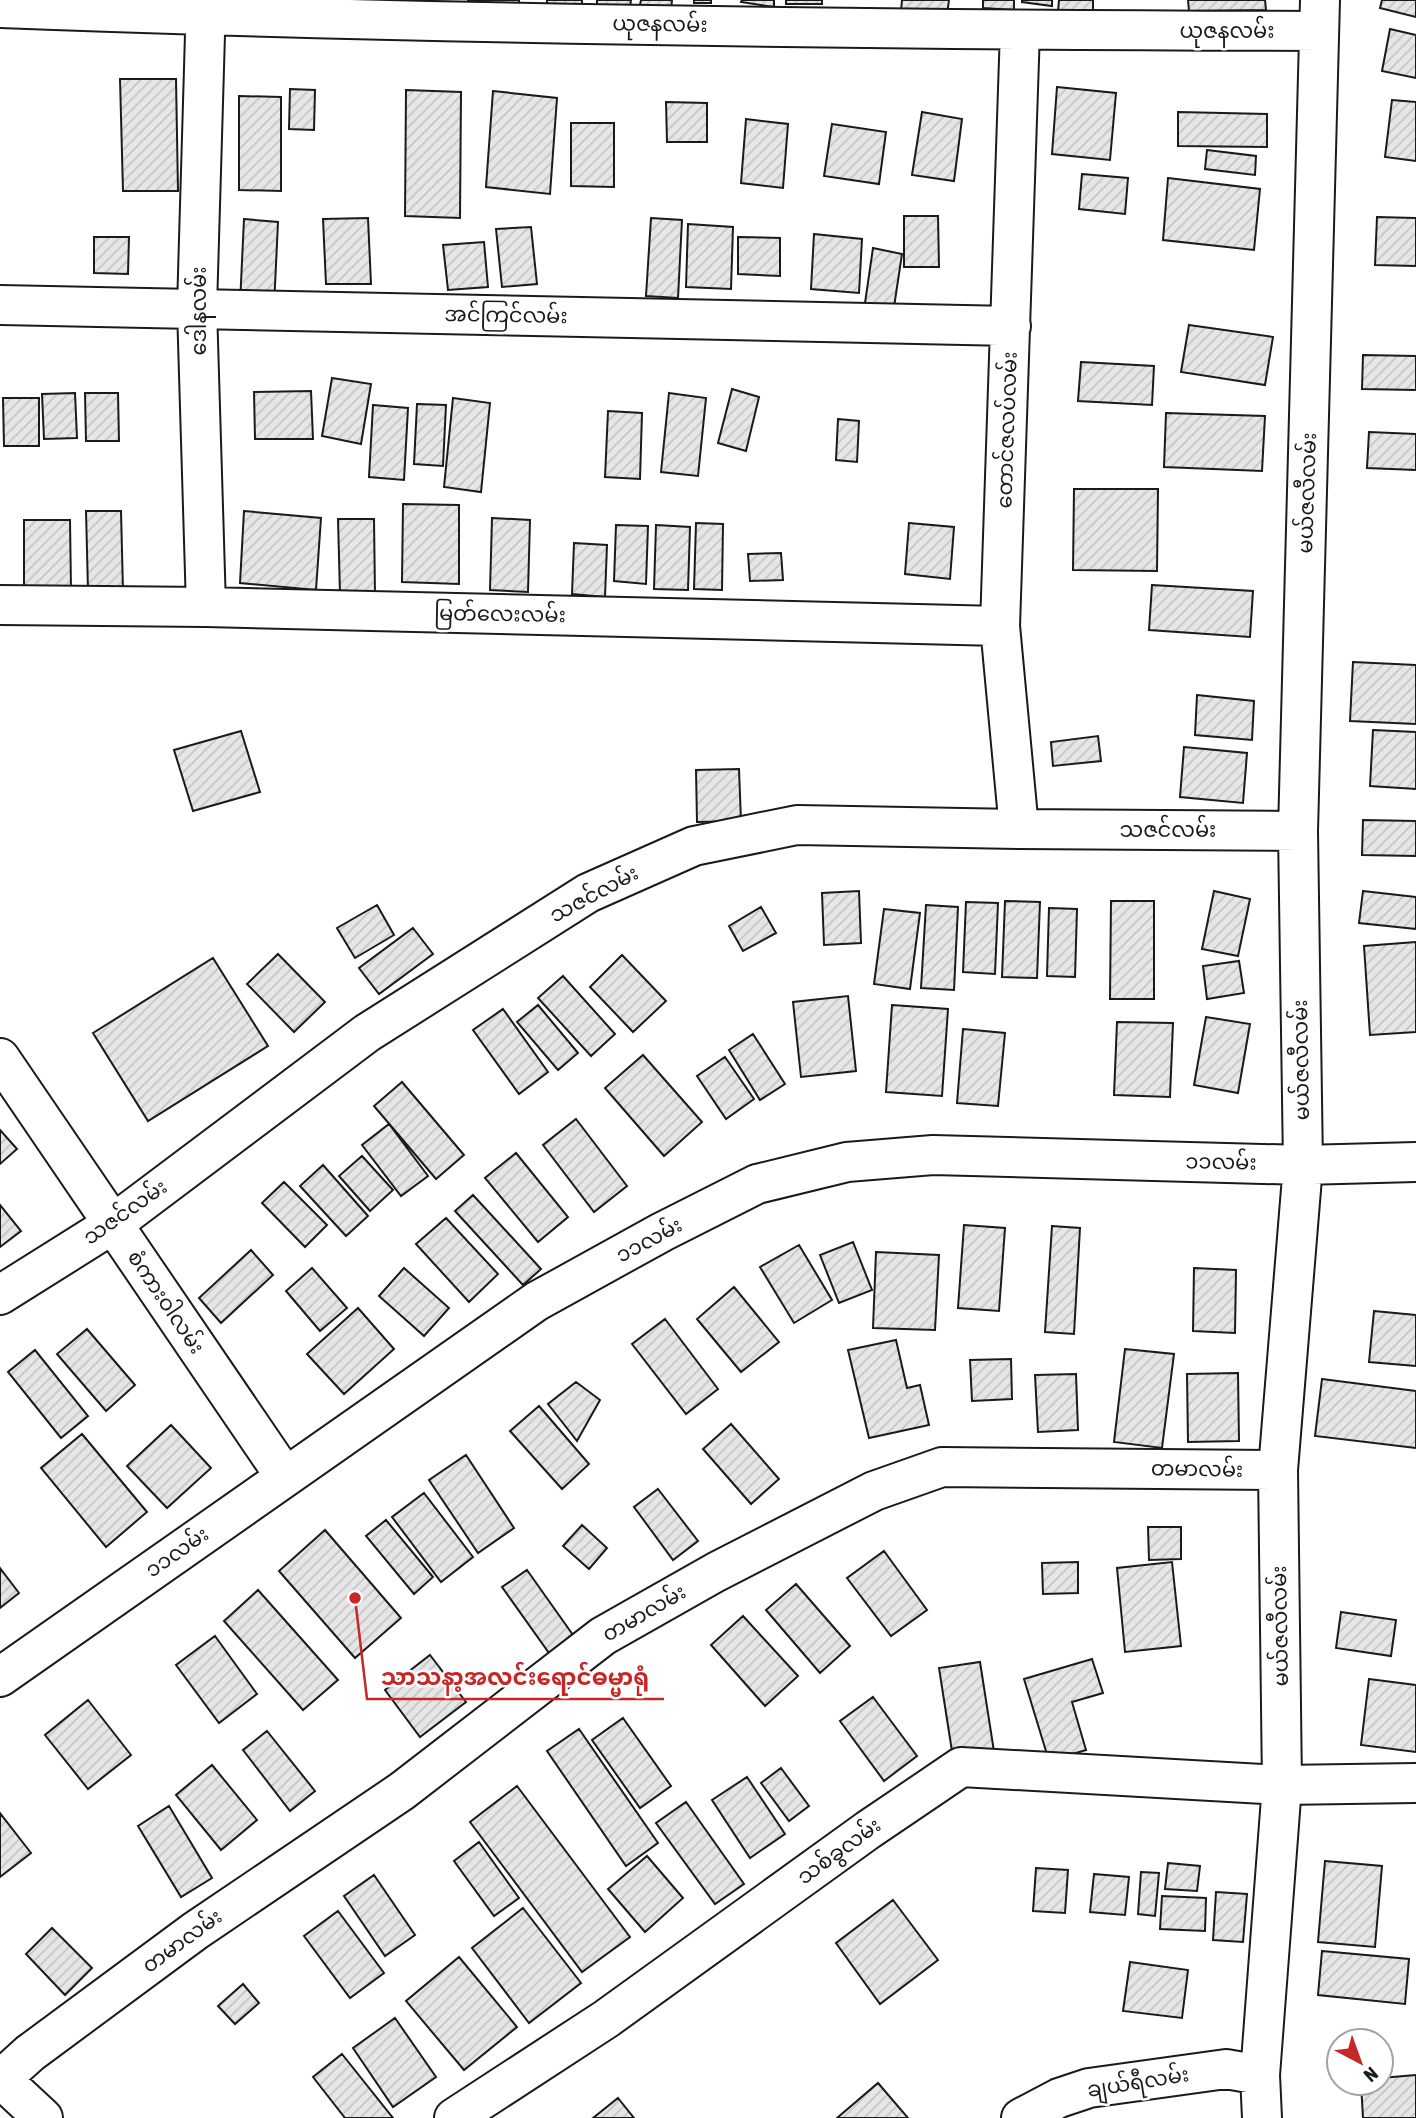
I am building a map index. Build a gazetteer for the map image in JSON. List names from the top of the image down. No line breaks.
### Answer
{"streets":{"street":["ယုဇနလမ်း","ဒေါနလမ်း","အင်ကြင်လမ်း","တောင်ဇလပ်လမ်း","မယ်ဇလီလမ်း","မြတ်လေးလမ်း","သဇင်လမ်း","၁၁လမ်း","စံကားဝါလမ်း","တမာလမ်း","သစ်ခွလမ်း","ချယ်ရီလမ်း"]},"crossings":[["ယုဇနလမ်း","ဒေါနလမ်း"],["ယုဇနလမ်း","တောင်ဇလပ်လမ်း"],["ယုဇနလမ်း","မယ်ဇလီလမ်း"],["ဒေါနလမ်း","အင်ကြင်လမ်း"],["ဒေါနလမ်း","မြတ်လေးလမ်း"],["အင်ကြင်လမ်း","တောင်ဇလပ်လမ်း"],["တောင်ဇလပ်လမ်း","မြတ်လေးလမ်း"],["တောင်ဇလပ်လမ်း","သဇင်လမ်း"],["မယ်ဇလီလမ်း","သဇင်လမ်း"],["မယ်ဇလီလမ်း","၁၁လမ်း"],["မယ်ဇလီလမ်း","တမာလမ်း"],["မယ်ဇလီလမ်း","သစ်ခွလမ်း"],["မယ်ဇလီလမ်း","ချယ်ရီလမ်း"],["သဇင်လမ်း","စံကားဝါလမ်း"],["၁၁လမ်း","စံကားဝါလမ်း"]],"places":["သာသနာ့အလင်းရောင်ဓမ္မာရုံ"],"north":"bottom right"}
